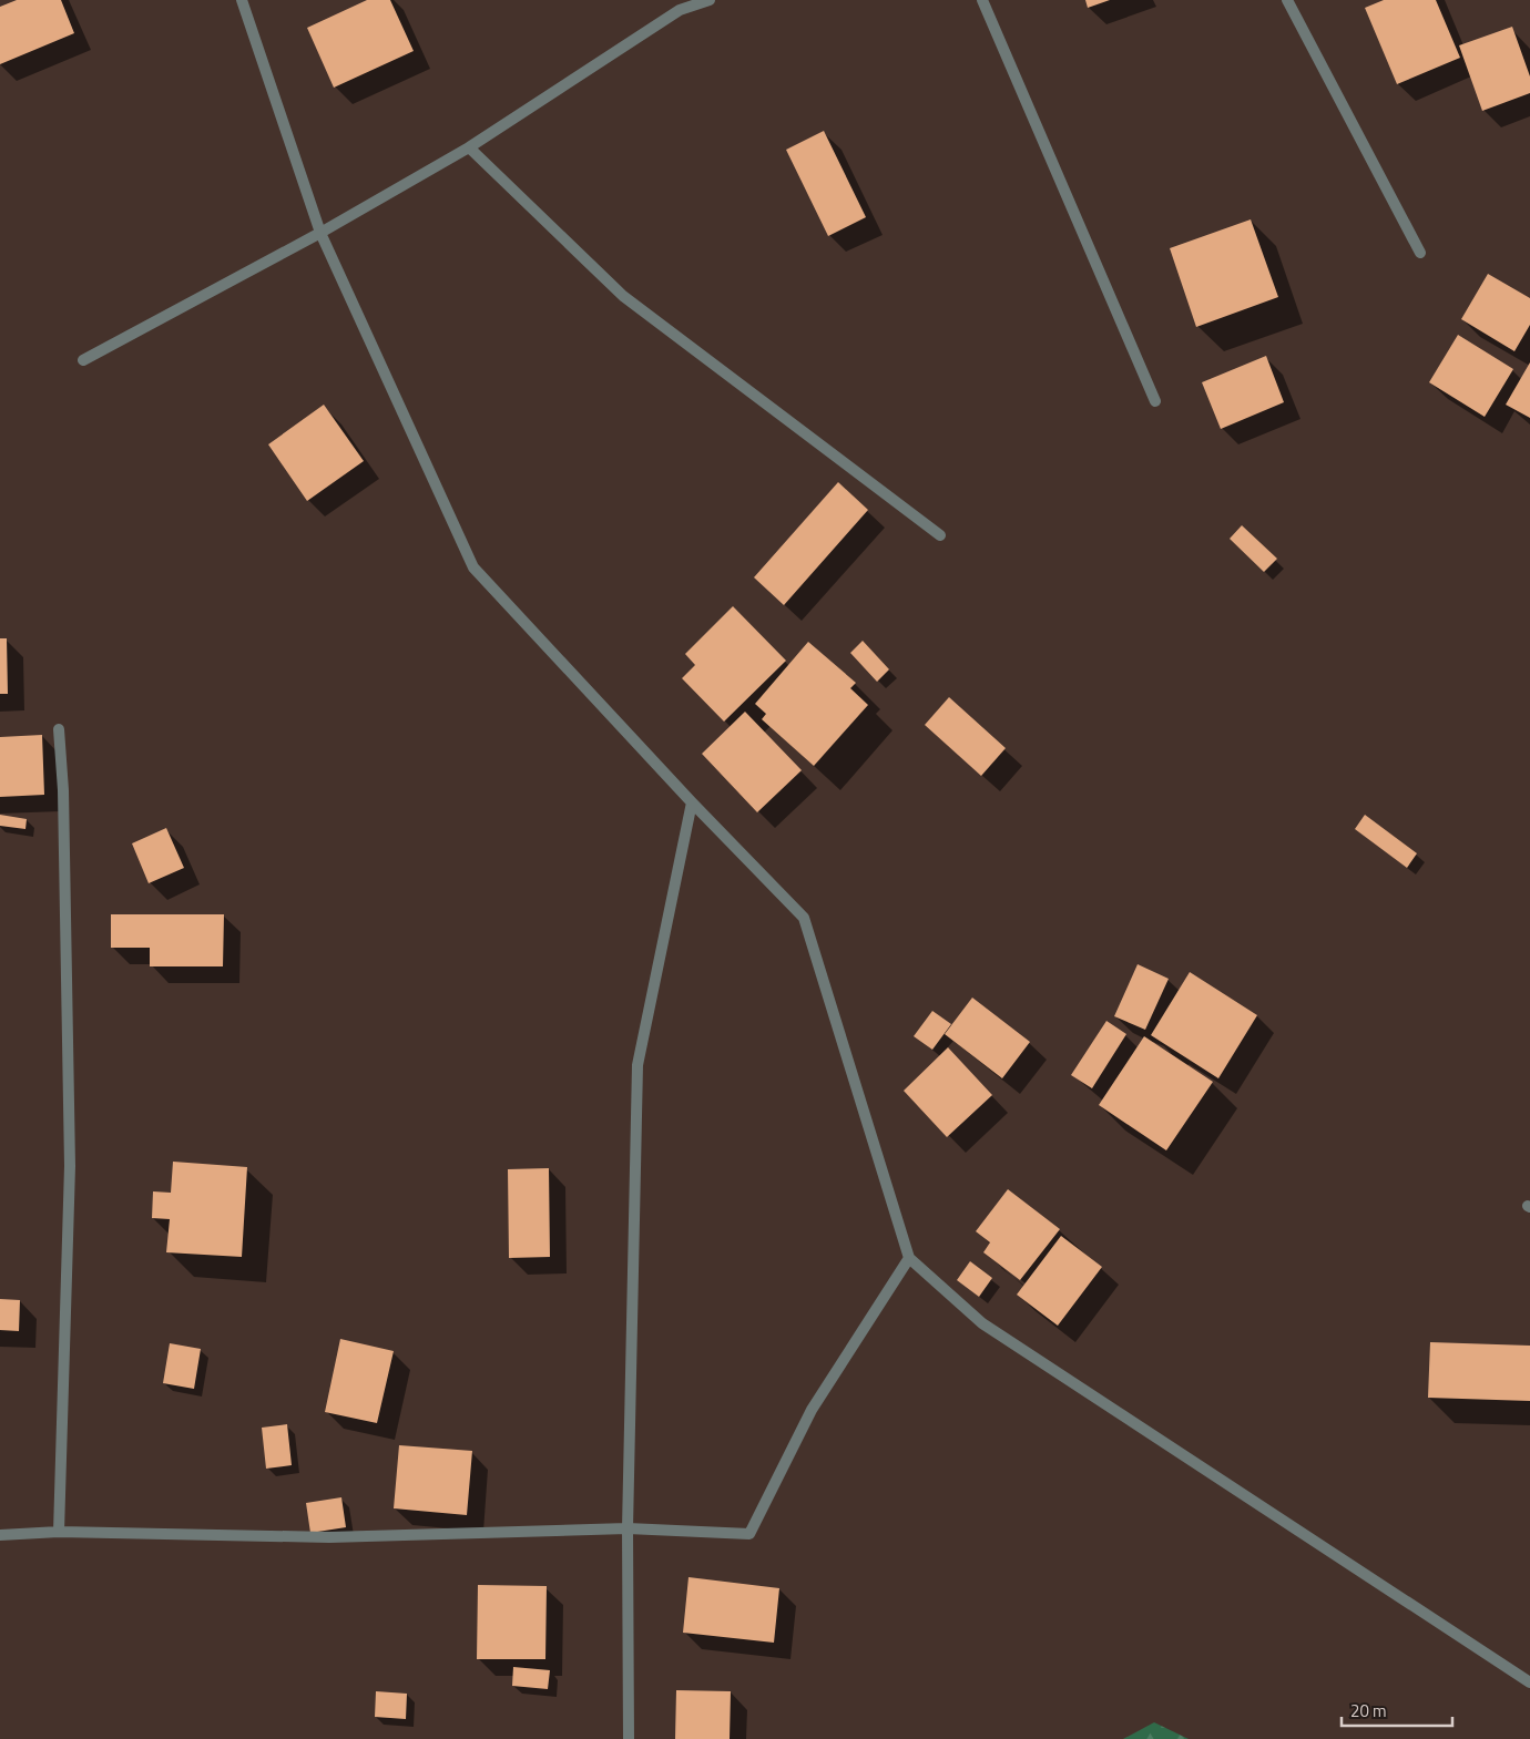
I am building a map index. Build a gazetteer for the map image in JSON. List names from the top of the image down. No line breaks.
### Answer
{"scale_bar":"20 m"}
